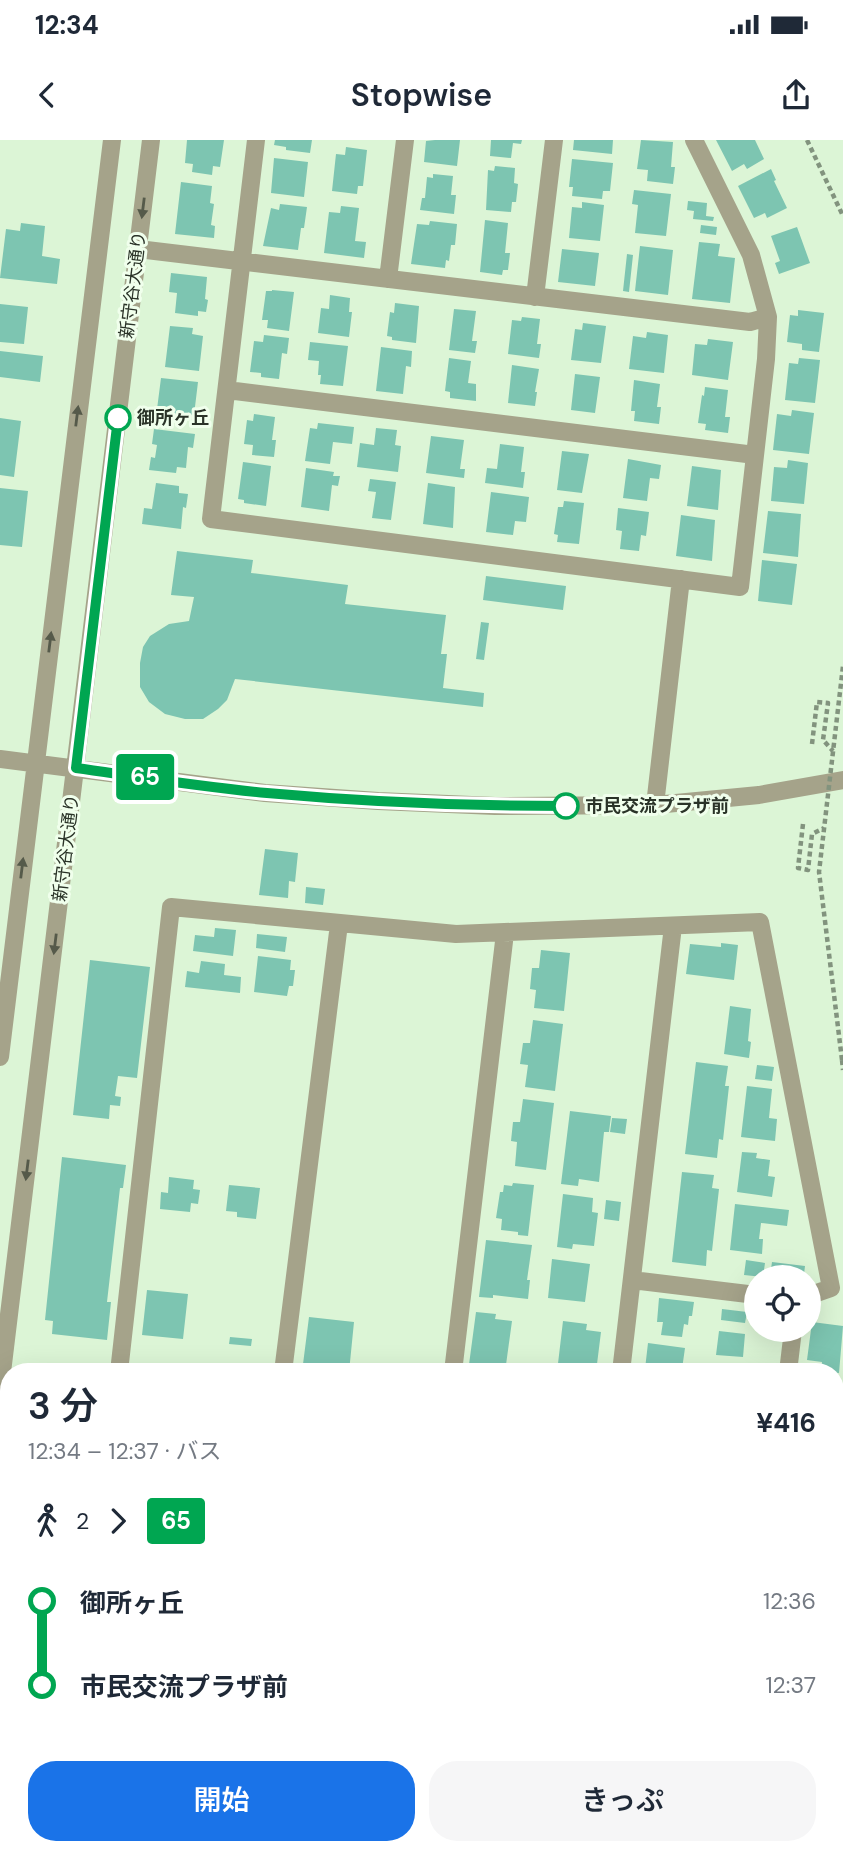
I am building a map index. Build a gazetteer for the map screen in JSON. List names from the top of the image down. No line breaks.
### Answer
{"streets":{"street":["新守谷大通り"]},"places":["御所ヶ丘","市民交流プラザ前"],"lines":["bus line 65"],"page":{"status":"12:34","header":"Stopwise","on_map":"65","heading":["3 分","12:34 – 12:37 · バス","¥416"],"legs":["2","65"],"list":[{"name":"御所ヶ丘","value":"12:36"},{"name":"市民交流プラザ前","value":"12:37"}],"buttons":["開始","きっぷ"]}}
